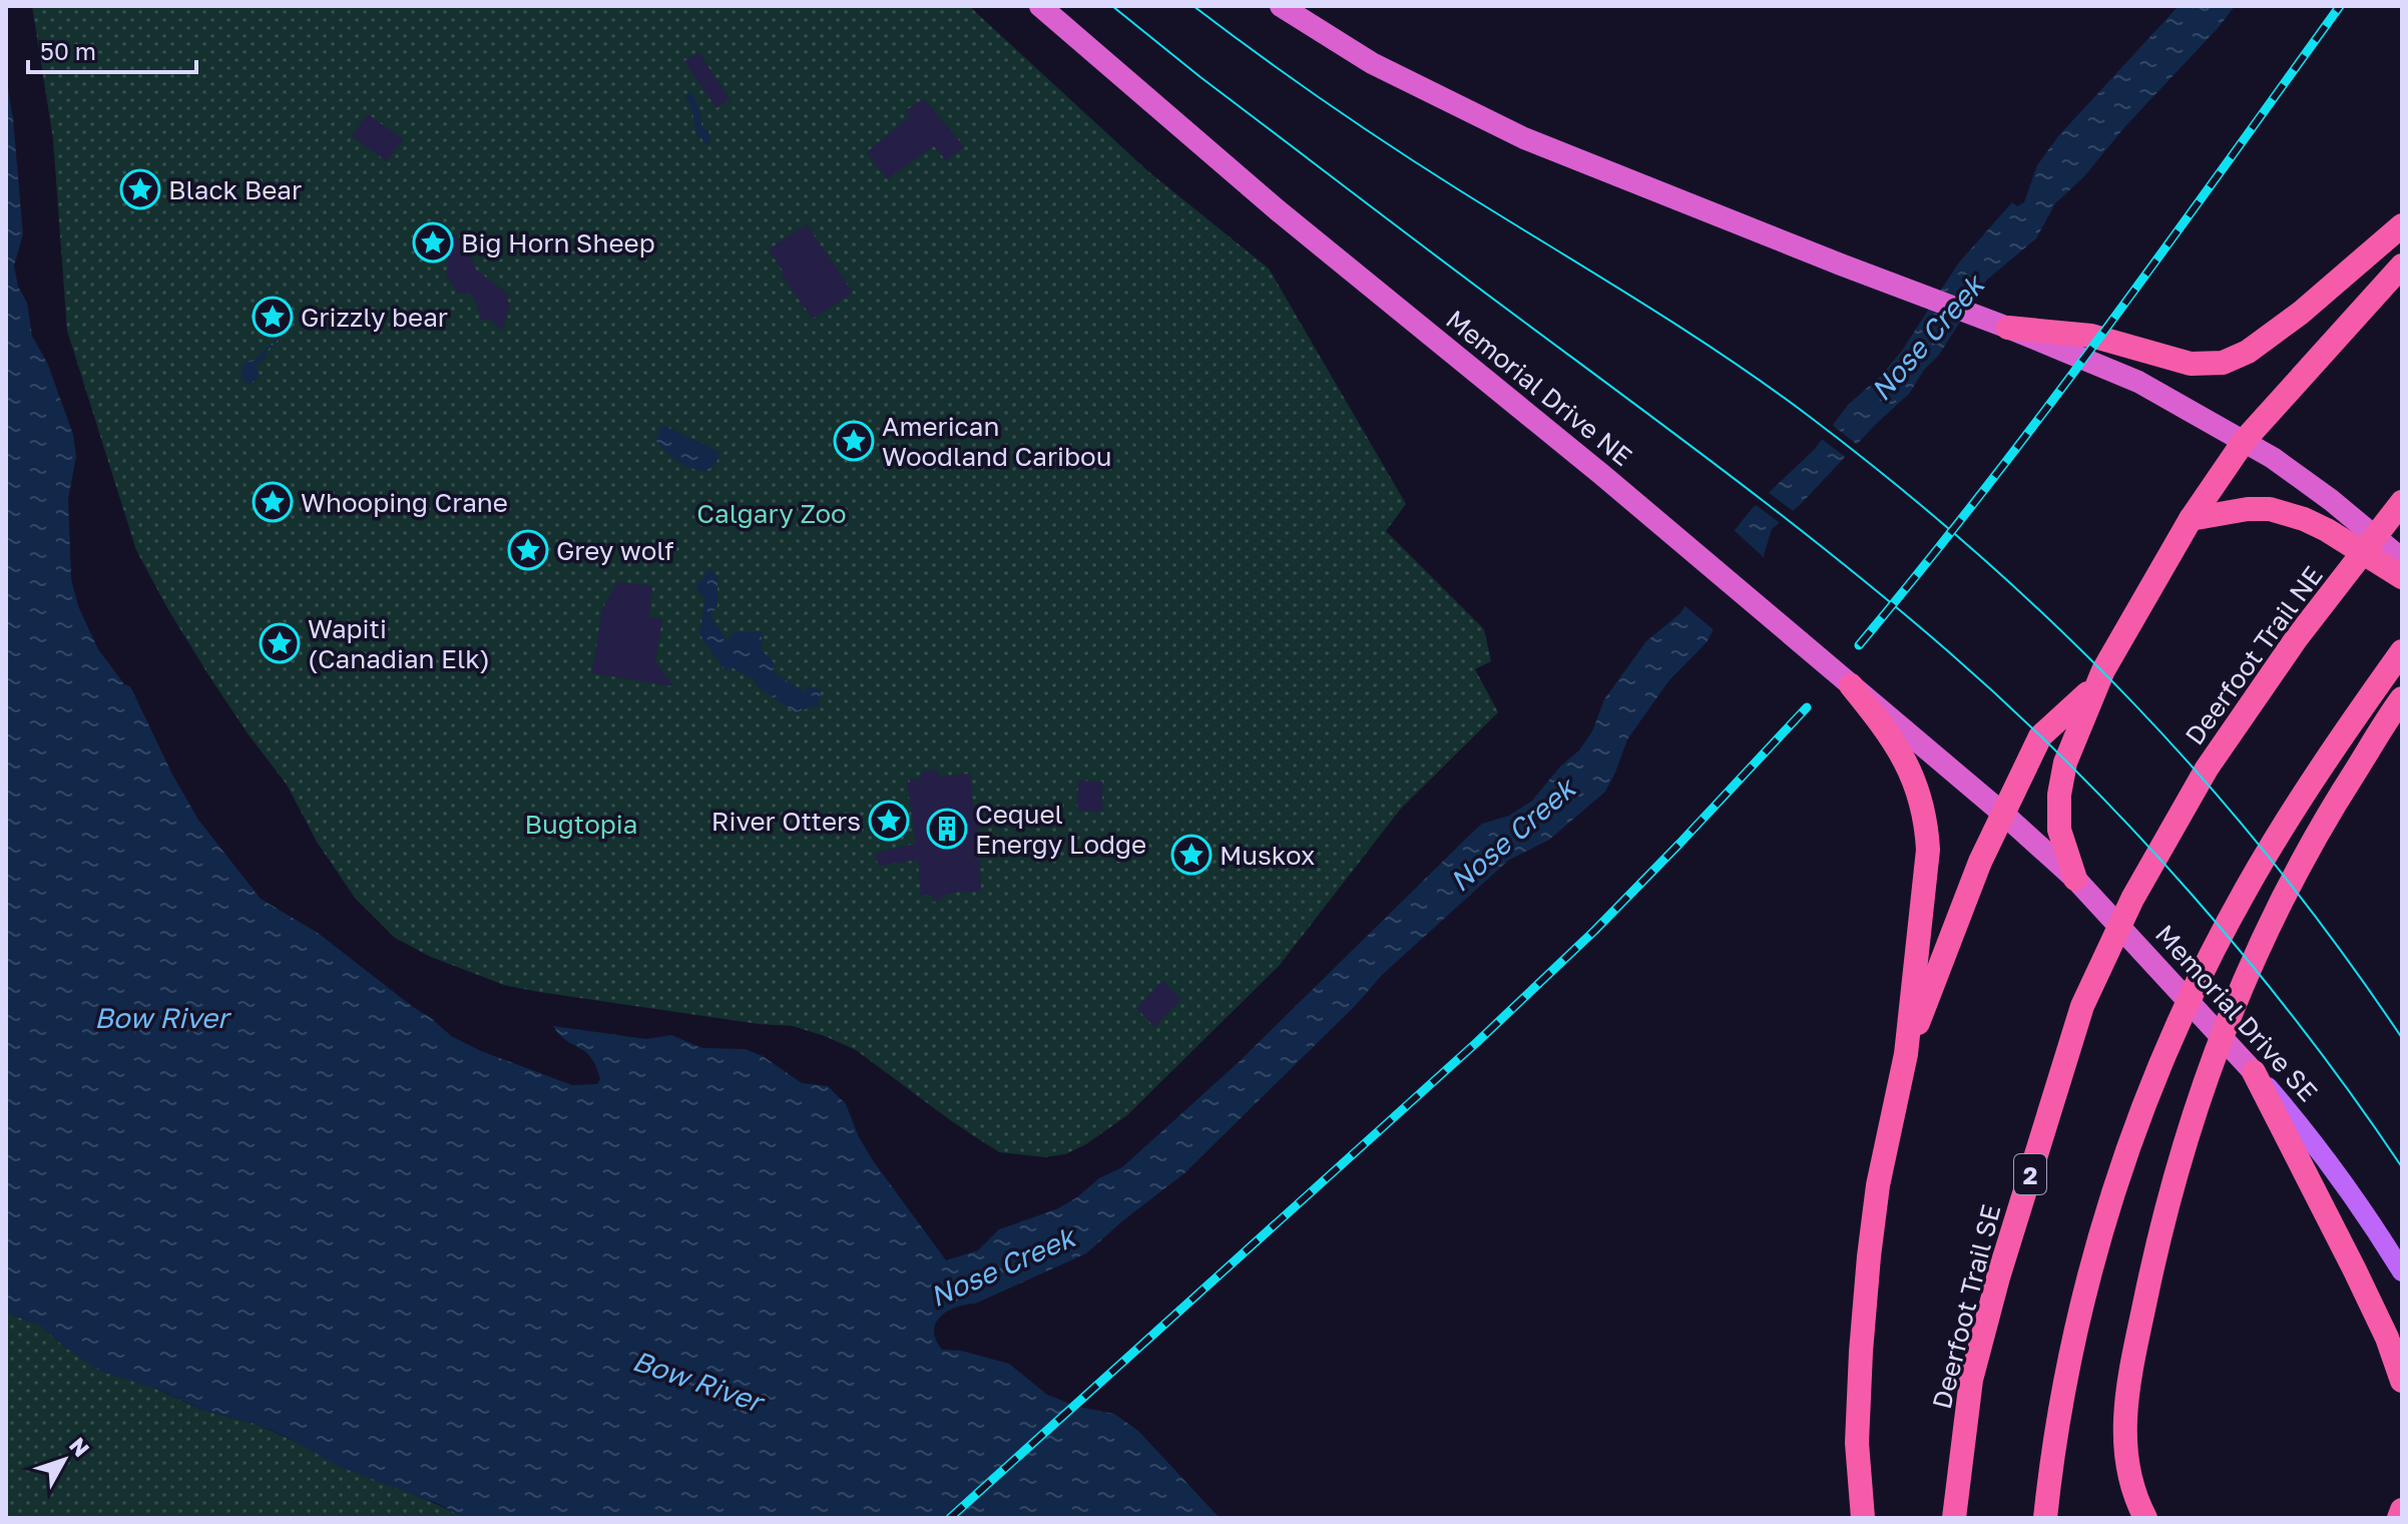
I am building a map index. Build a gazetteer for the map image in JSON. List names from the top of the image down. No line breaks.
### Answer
{"streets":{"highway":["Memorial Drive NE","Deerfoot Trail NE","Memorial Drive SE","2","Deerfoot Trail SE"]},"crossings":[["Memorial Drive NE","Memorial Drive SE"],["Deerfoot Trail NE","Deerfoot Trail SE"]],"water":["Nose Creek","Bow River"],"parks":["Calgary Zoo","Bugtopia"],"places":{"place":["Black Bear","Big Horn Sheep","Grizzly bear","American Woodland Caribou","Whooping Crane","Grey wolf","Wapiti (Canadian Elk)","River Otters","Muskox"],"building":["Cequel Energy Lodge"]},"scale_bar":"50 m","north":"top right"}
